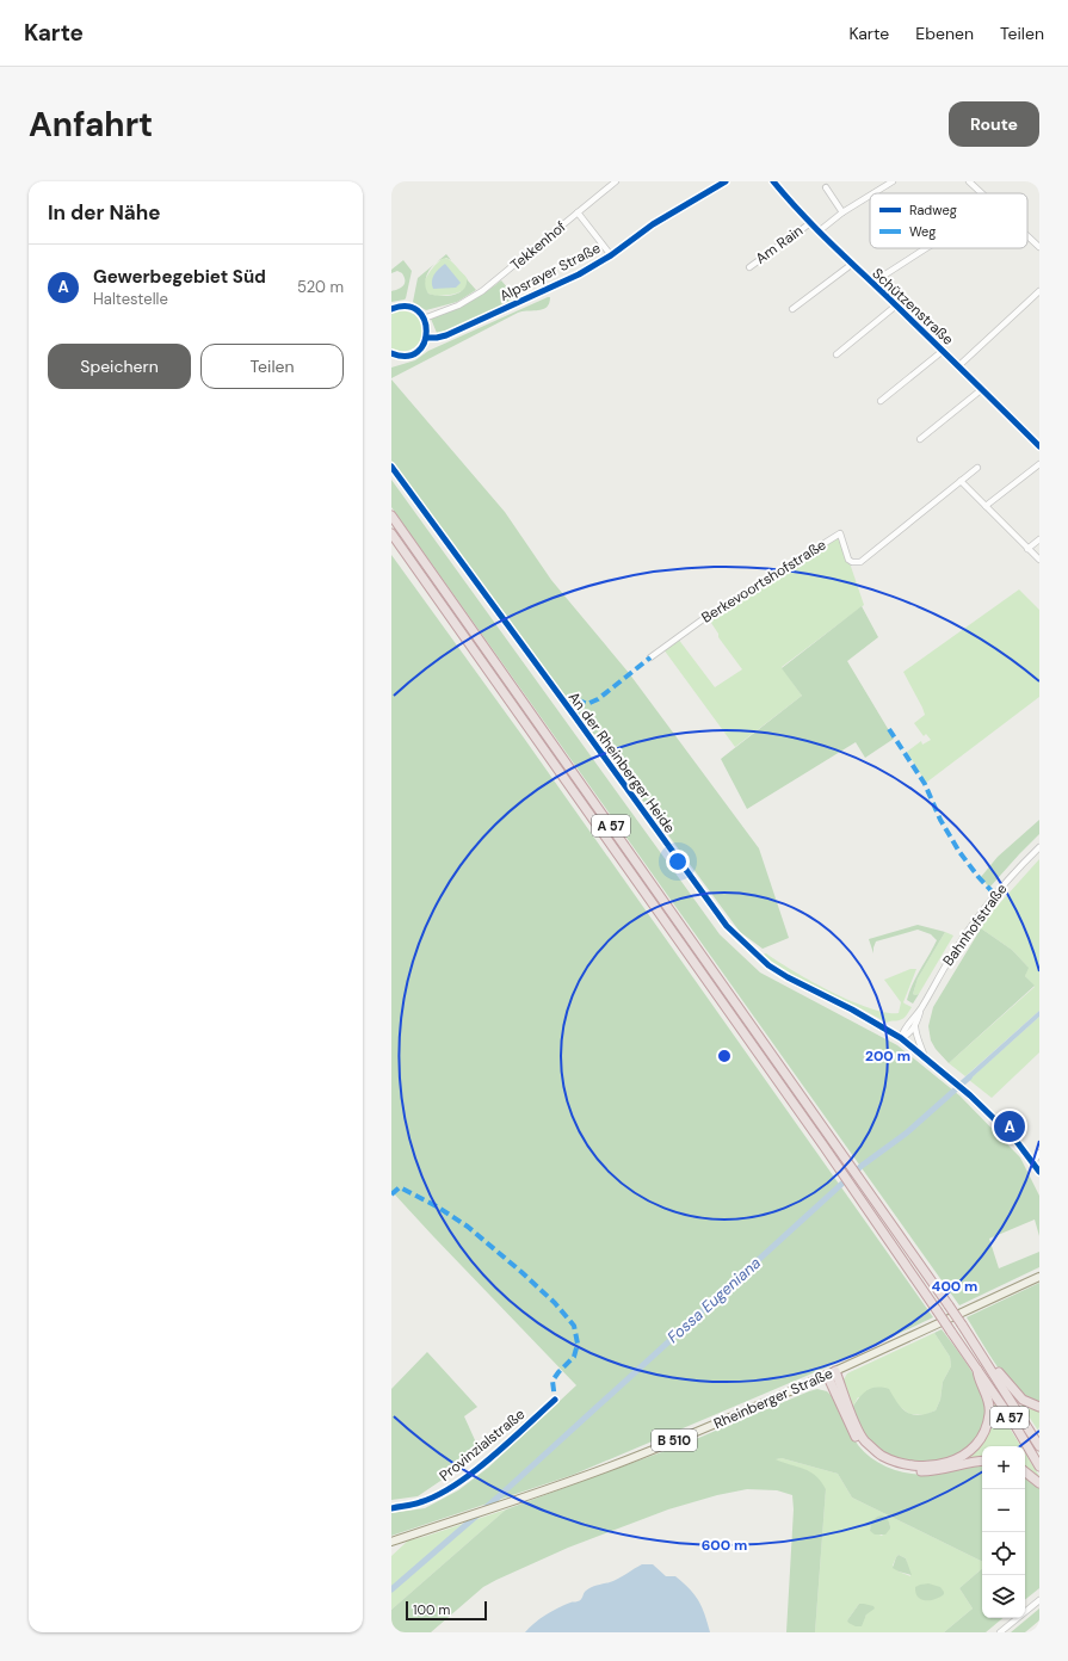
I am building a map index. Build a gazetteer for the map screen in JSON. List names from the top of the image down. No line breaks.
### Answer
{"streets":{"highway":["A 57"],"main road":["Rheinberger Straße","B 510"],"street":["Am Rain","Tekkenhof","Alpsrayer Straße","Schützenstraße","Berkevoortshofstraße","An der Rheinberger Heide","Bahnhofstraße","Provinzialstraße"]},"crossings":[["Am Rain","Schützenstraße"],["Tekkenhof","Alpsrayer Straße"],["An der Rheinberger Heide","Bahnhofstraße"]],"water":["Fossa Eugeniana"],"legend":["Radweg","Weg"],"scale_bar":"100 m","page":{"header":"Karte","nav":["Karte","Ebenen","Teilen"],"buttons":["Route",["Speichern","Teilen"]],"title":"Anfahrt","heading":"In der Nähe","list":[{"mark":"A","name":"Gewerbegebiet Süd","note":"Haltestelle","value":"520 m"}],"pins":"A","map_buttons":["+","−"],"scale":"100 m"},"rings":["200 m","400 m","600 m"]}
